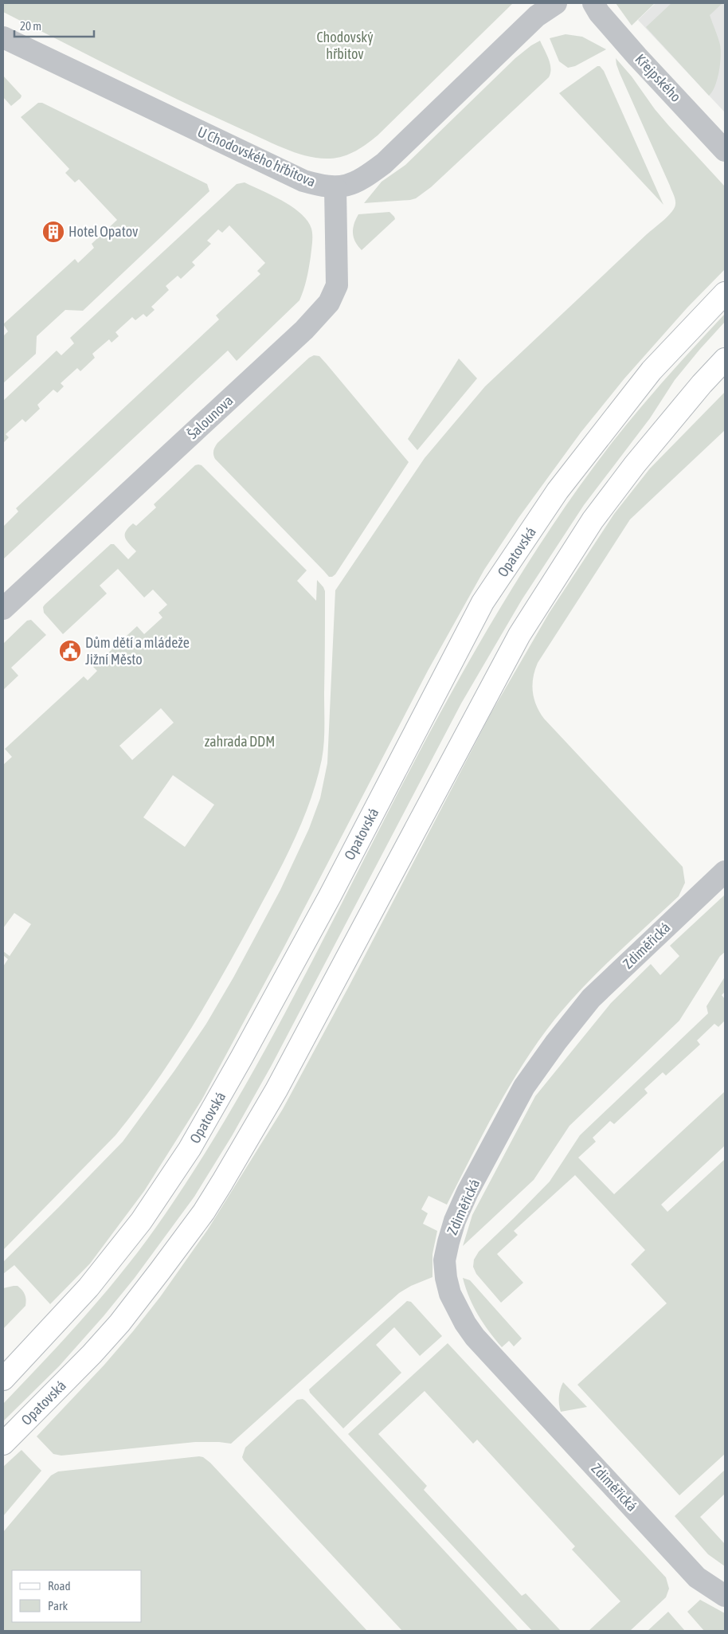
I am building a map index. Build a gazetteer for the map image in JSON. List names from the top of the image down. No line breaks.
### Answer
{"streets":{"main road":["Opatovská"],"street":["Křejpského","U Chodovského hřbitova","Šalounova","Zdiměřická"]},"crossings":[["U Chodovského hřbitova","Šalounova"]],"parks":["Chodovský hřbitov","zahrada DDM"],"places":{"building":["Hotel Opatov"],"public building":["Dům dětí a mládeže Jižní Město"]},"legend":["Road","Park"],"scale_bar":"20 m"}
